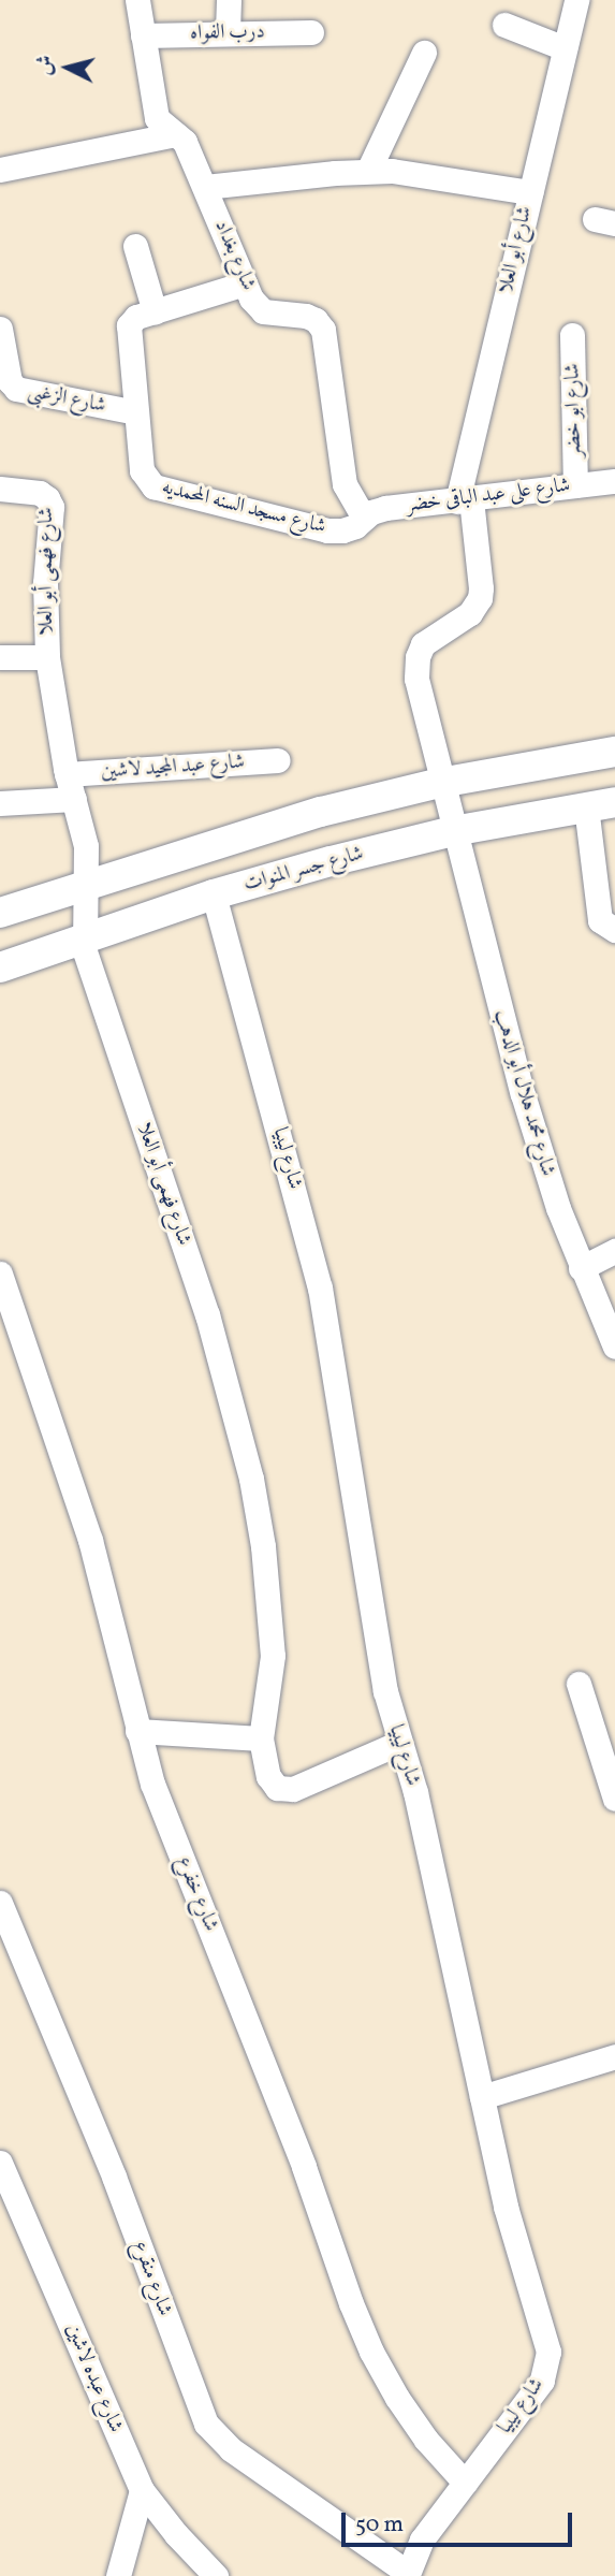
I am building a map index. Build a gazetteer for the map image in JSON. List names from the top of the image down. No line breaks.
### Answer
{"streets":{"street":["درب الفواه","شارع أبو العلا","شارع بغداد","شارع الزغبى","شارع ابو خضر","شارع على عبد الباقى خضر","شارع مسجد السنه المحمديه","شارع فهمى أبو العلا","شارع عبد المجيد لاشين","شارع جسر المنوات","شارع محمد هلال أبو الدهب","شارع ليبيا","شارع خفرع","شارع منقرع","شارع عبده لاشين"]},"crossings":[["درب الفواه","شارع بغداد"],["شارع أبو العلا","شارع على عبد الباقى خضر"],["شارع بغداد","شارع على عبد الباقى خضر"],["شارع بغداد","شارع مسجد السنه المحمديه"],["شارع الزغبى","شارع مسجد السنه المحمديه"],["شارع ابو خضر","شارع على عبد الباقى خضر"],["شارع على عبد الباقى خضر","شارع مسجد السنه المحمديه"],["شارع فهمى أبو العلا","شارع عبد المجيد لاشين"],["شارع فهمى أبو العلا","شارع جسر المنوات"],["شارع فهمى أبو العلا","شارع ليبيا"],["شارع جسر المنوات","شارع محمد هلال أبو الدهب"],["شارع جسر المنوات","شارع ليبيا"],["شارع ليبيا","شارع خفرع"],["شارع ليبيا","شارع منقرع"]],"scale_bar":"50 m","north":"left"}
